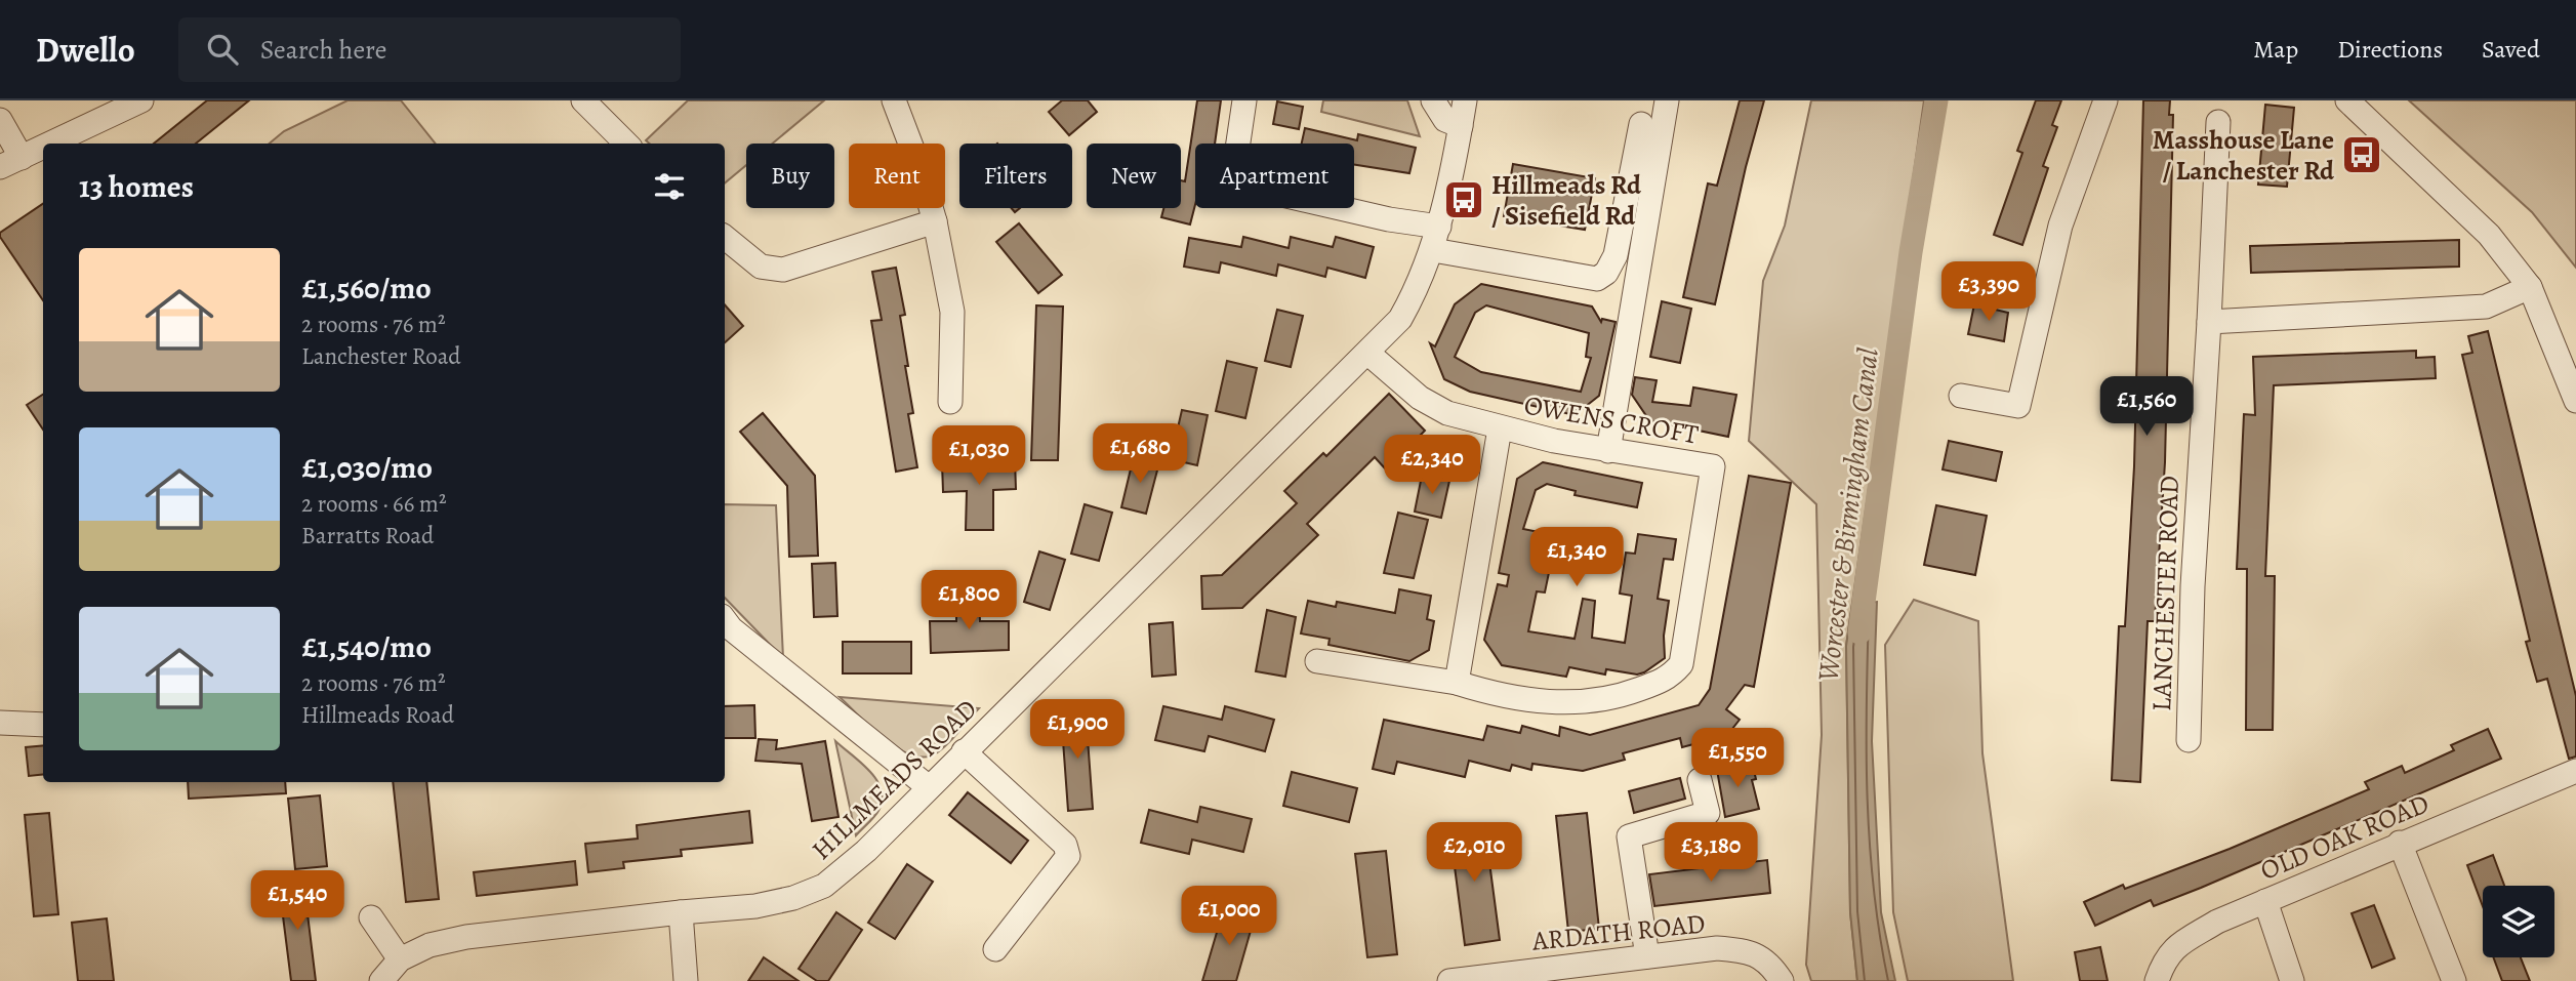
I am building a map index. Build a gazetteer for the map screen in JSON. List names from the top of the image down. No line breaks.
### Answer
{"streets":{"street":["OWENS CROFT","LANCHESTER ROAD","HILLMEADS ROAD","OLD OAK ROAD","ARDATH ROAD"]},"crossings":[["OWENS CROFT","HILLMEADS ROAD"]],"water":["Worcester & Birmingham Canal"],"places":{"bus stop":["Masshouse Lane / Lanchester Rd","Hillmeads Rd / Sisefield Rd"]},"page":{"header":"Dwello","search":"Search here","nav":["Map","Directions","Saved"],"chip":["Buy","Rent","Filters","New","Apartment"],"heading":"13 homes","list":[{"name":"£1,560/mo","note":"2 rooms · 76 m² · Lanchester Road"},{"name":"£1,030/mo","note":"2 rooms · 66 m² · Barratts Road"},{"name":"£1,540/mo","note":"2 rooms · 76 m² · Hillmeads Road"}],"price":["£3,390","£1,560","£1,680","£1,030","£2,340","£1,340","£1,800","£1,900","£1,550","£2,010","£3,180","£1,540","£1,000"]}}
